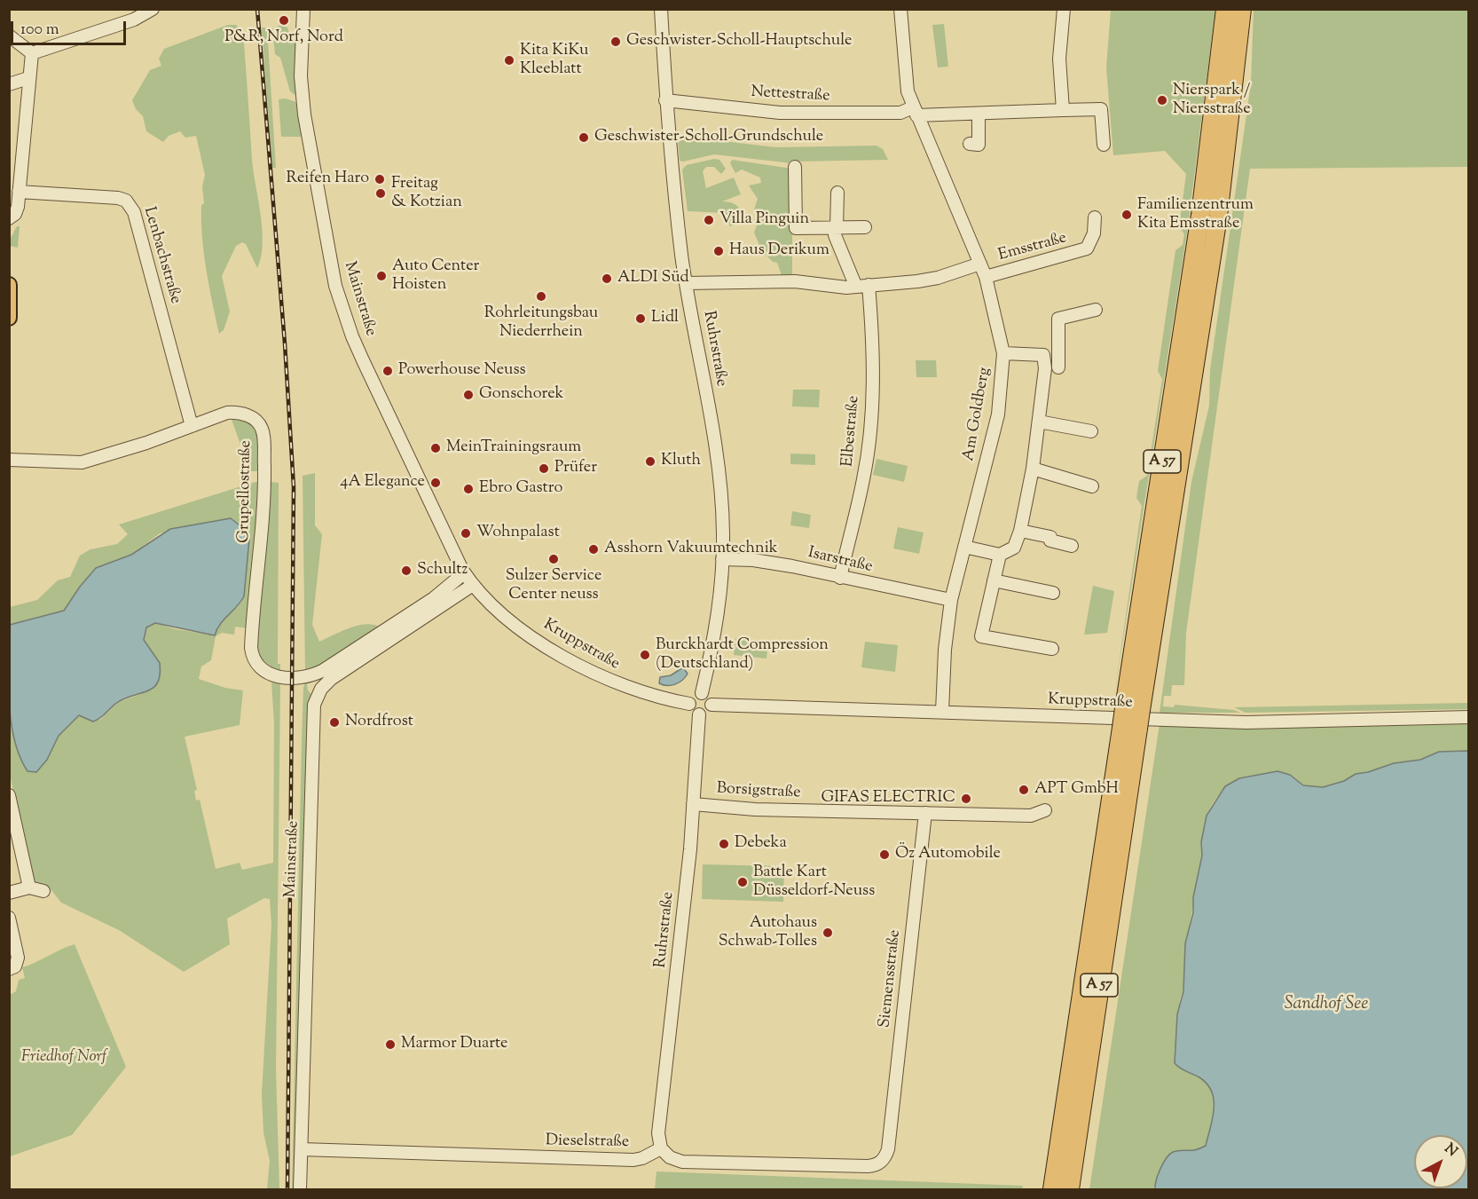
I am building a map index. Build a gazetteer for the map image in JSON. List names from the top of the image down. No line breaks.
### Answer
{"streets":{"highway":["A 57"],"street":["Nettestraße","Emsstraße","Lenbachstraße","Mainstraße","Ruhrstraße","Am Goldberg","Elbestraße","Grupellostraße","Isarstraße","Kruppstraße","Borsigstraße","Siemensstraße","Dieselstraße"]},"crossings":[["Nettestraße","Ruhrstraße"],["Nettestraße","Am Goldberg"],["Emsstraße","Am Goldberg"],["Lenbachstraße","Grupellostraße"],["Mainstraße","Kruppstraße"],["Mainstraße","Dieselstraße"],["Ruhrstraße","Isarstraße"],["Ruhrstraße","Kruppstraße"],["Ruhrstraße","Borsigstraße"],["Ruhrstraße","Siemensstraße"],["Ruhrstraße","Dieselstraße"],["Am Goldberg","Isarstraße"],["Am Goldberg","Kruppstraße"],["Elbestraße","Isarstraße"],["Borsigstraße","Siemensstraße"],["Siemensstraße","Dieselstraße"]],"water":["Sandhof See"],"parks":["Friedhof Norf"],"places":["P&R, Norf, Nord","Geschwister-Scholl-Hauptschule","Kita KiKu Kleeblatt","Nierspark / Niersstraße","Geschwister-Scholl-Grundschule","Reifen Haro","Freitag & Kotzian","Familienzentrum Kita Emsstraße","Villa Pinguin","Haus Derikum","Auto Center Hoisten","ALDI Süd","Rohrleitungsbau Niederrhein","Lidl","Powerhouse Neuss","Gonschorek","MeinTrainingsraum","Kluth","Prüfer","4A Elegance","Ebro Gastro","Wohnpalast","Asshorn Vakuumtechnik","Sulzer Service Center neuss","Schultz","Burckhardt Compression (Deutschland)","Nordfrost","APT GmbH","GIFAS ELECTRIC","Debeka","Öz Automobile","Battle Kart Düsseldorf-Neuss","Autohaus Schwab-Tolles","Marmor Duarte"],"scale_bar":"100 m","north":"top right"}
